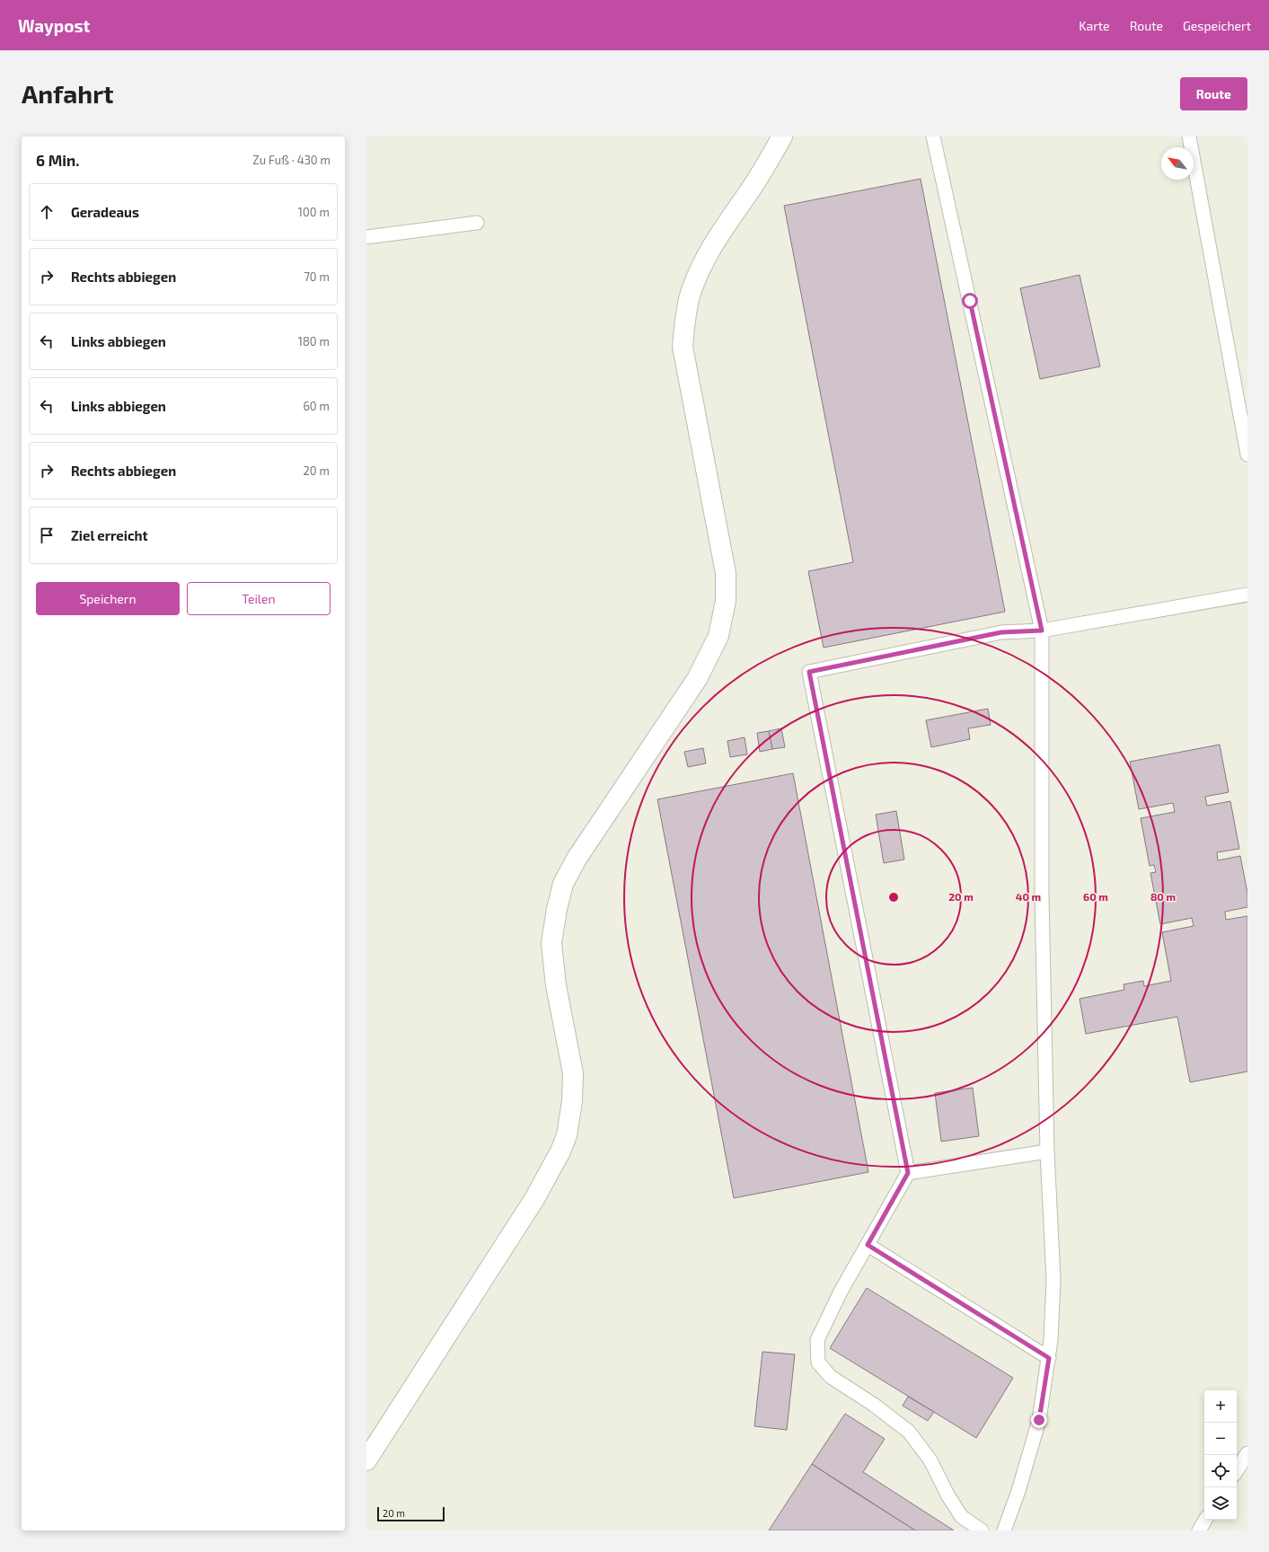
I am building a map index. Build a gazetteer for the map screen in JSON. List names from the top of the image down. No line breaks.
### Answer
{"scale_bar":"20 m","north":"top left","page":{"header":"Waypost","nav":["Karte","Route","Gespeichert"],"buttons":["Route",["Speichern","Teilen"]],"title":"Anfahrt","heading":["6 Min.","Zu Fuß · 430 m"],"list":[["Geradeaus","100 m"],["Rechts abbiegen","70 m"],["Links abbiegen","180 m"],["Links abbiegen","60 m"],["Rechts abbiegen","20 m"],"Ziel erreicht"],"map_buttons":["+","−"],"scale":"20 m"},"rings":["20 m","40 m","60 m","80 m"]}
